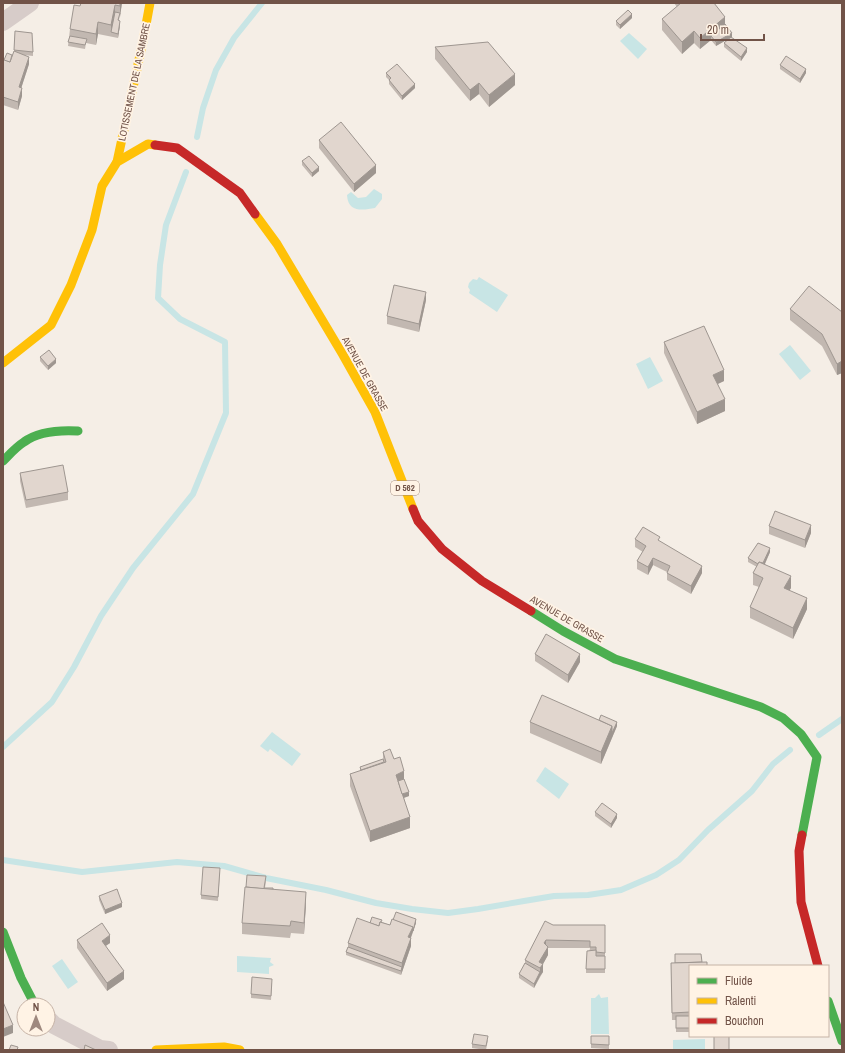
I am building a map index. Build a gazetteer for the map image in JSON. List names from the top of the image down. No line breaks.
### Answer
{"streets":{"main road":["LOTISSEMENT DE LA SAMBRE","AVENUE DE GRASSE","D 562"]},"crossings":[["LOTISSEMENT DE LA SAMBRE","AVENUE DE GRASSE"]],"legend":["Fluide","Ralenti","Bouchon"],"scale_bar":"20 m","north":"top"}
